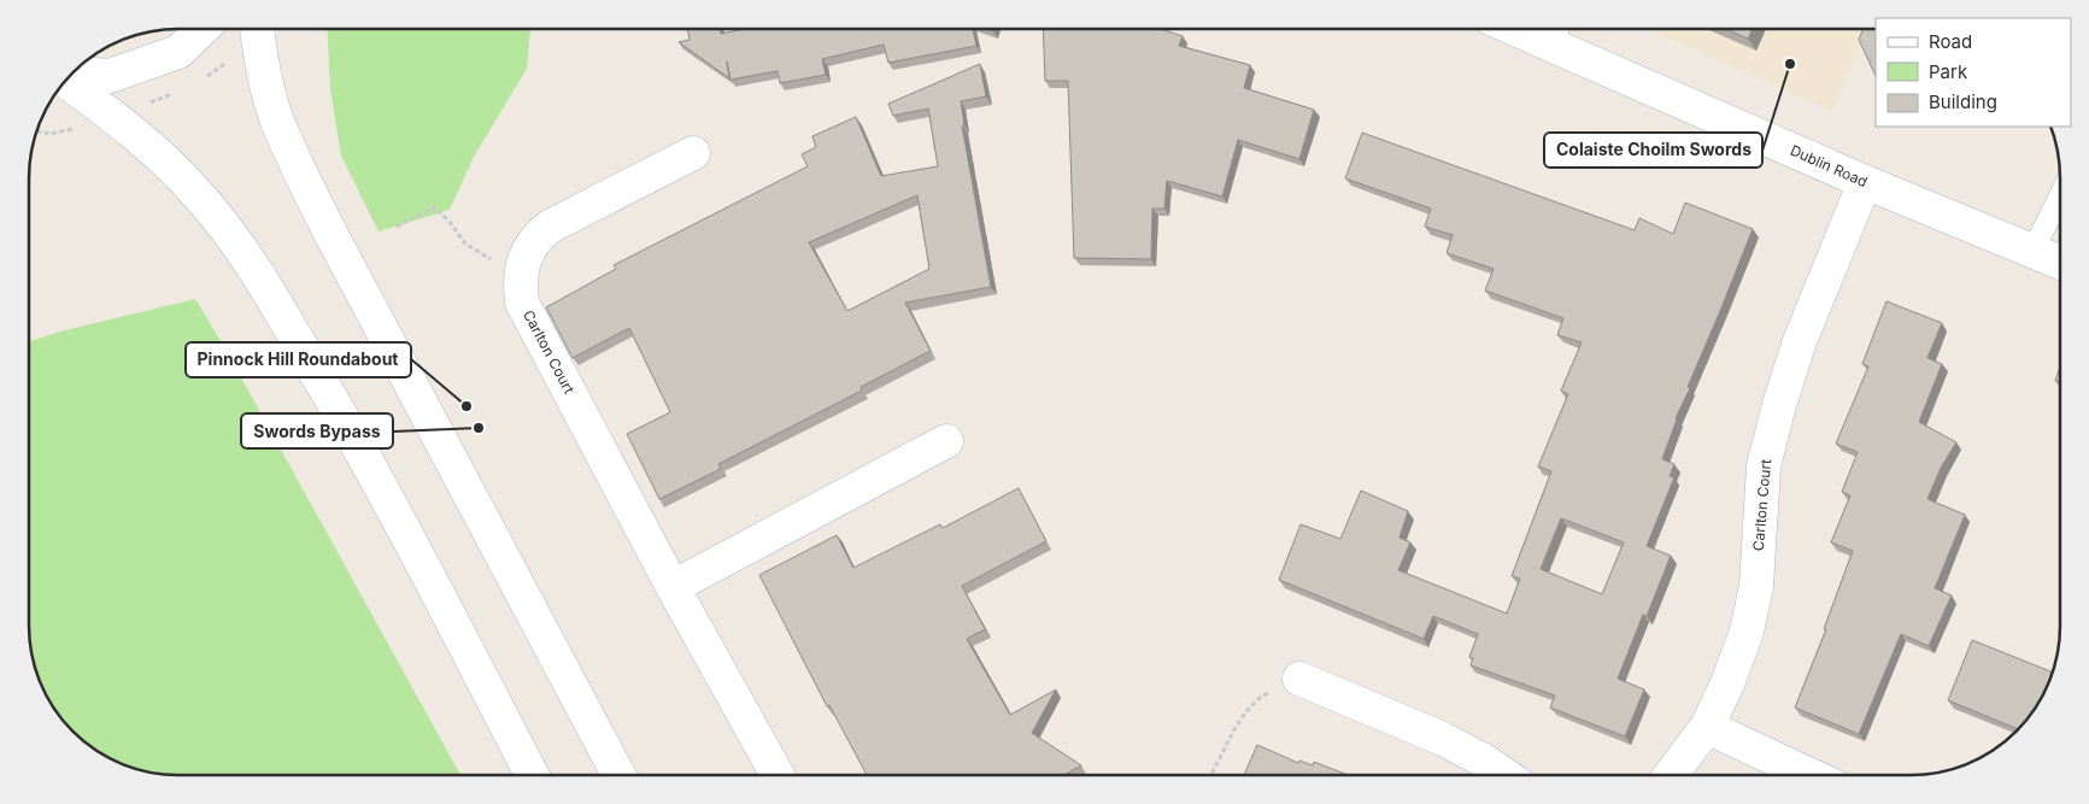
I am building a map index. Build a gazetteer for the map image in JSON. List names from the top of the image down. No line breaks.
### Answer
{"streets":{"main road":["Dublin Road","Carlton Court"]},"crossings":[["Dublin Road","Carlton Court"]],"places":["Colaiste Choilm Swords","Pinnock Hill Roundabout","Swords Bypass"],"legend":["Road","Park","Building"]}
